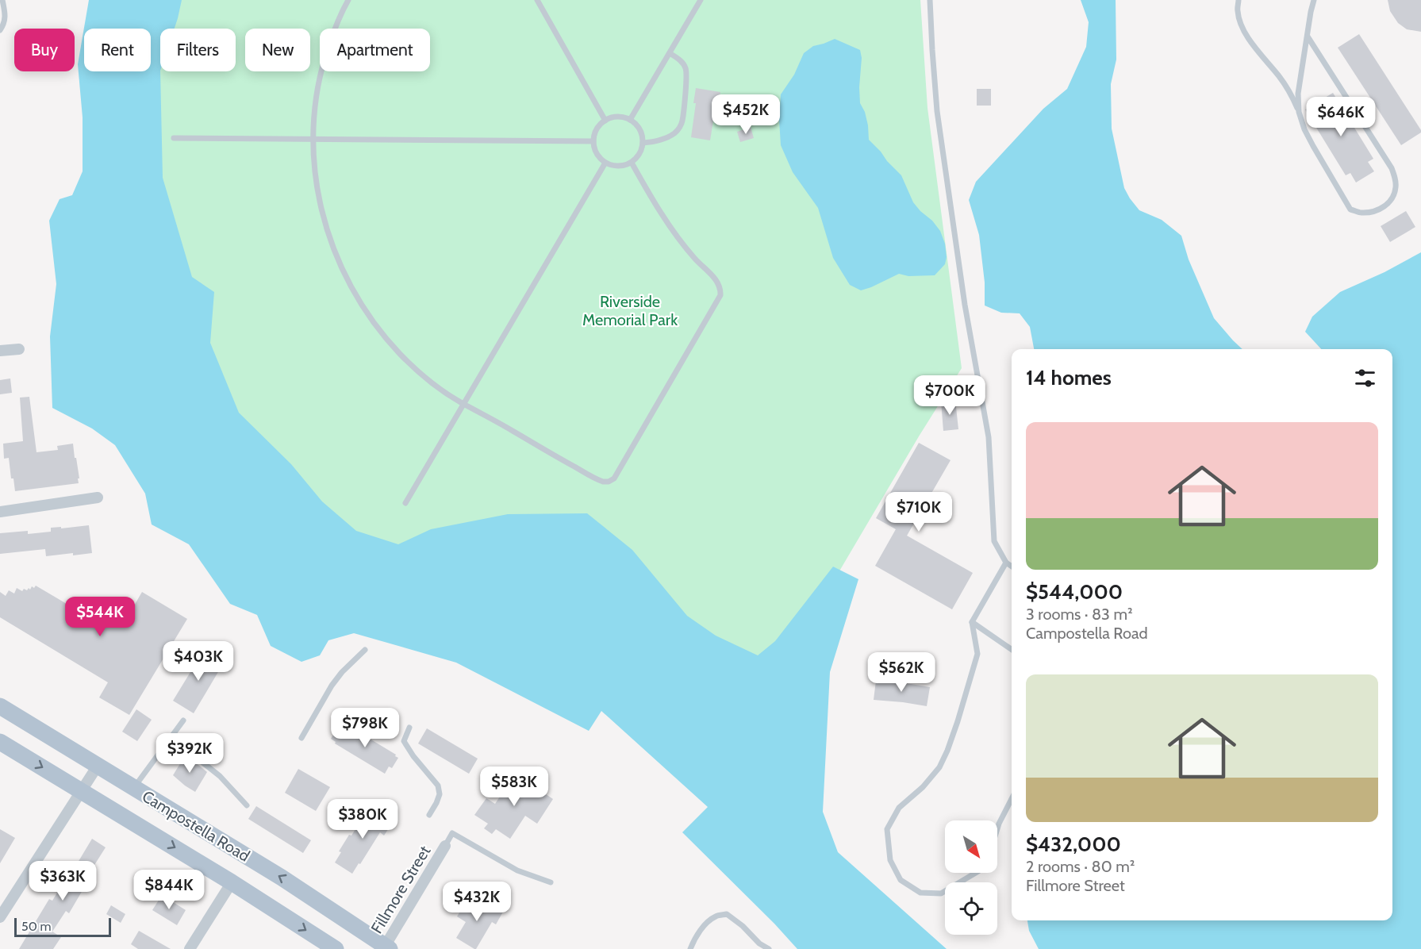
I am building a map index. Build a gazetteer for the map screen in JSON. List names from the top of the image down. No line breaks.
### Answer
{"streets":{"main road":["Campostella Road"],"street":["Fillmore Street"]},"crossings":[["Campostella Road","Fillmore Street"]],"parks":["Riverside Memorial Park"],"scale_bar":"50 m","north":"bottom right","page":{"chip":["Buy","Rent","Filters","New","Apartment"],"price":["$452K","$646K","$700K","$710K","$544K","$403K","$562K","$798K","$392K","$583K","$380K","$363K","$844K","$432K"],"heading":"14 homes","list":[{"name":"$544,000","note":"3 rooms · 83 m² · Campostella Road"},{"name":"$432,000","note":"2 rooms · 80 m² · Fillmore Street"}],"scale":"50 m"}}
